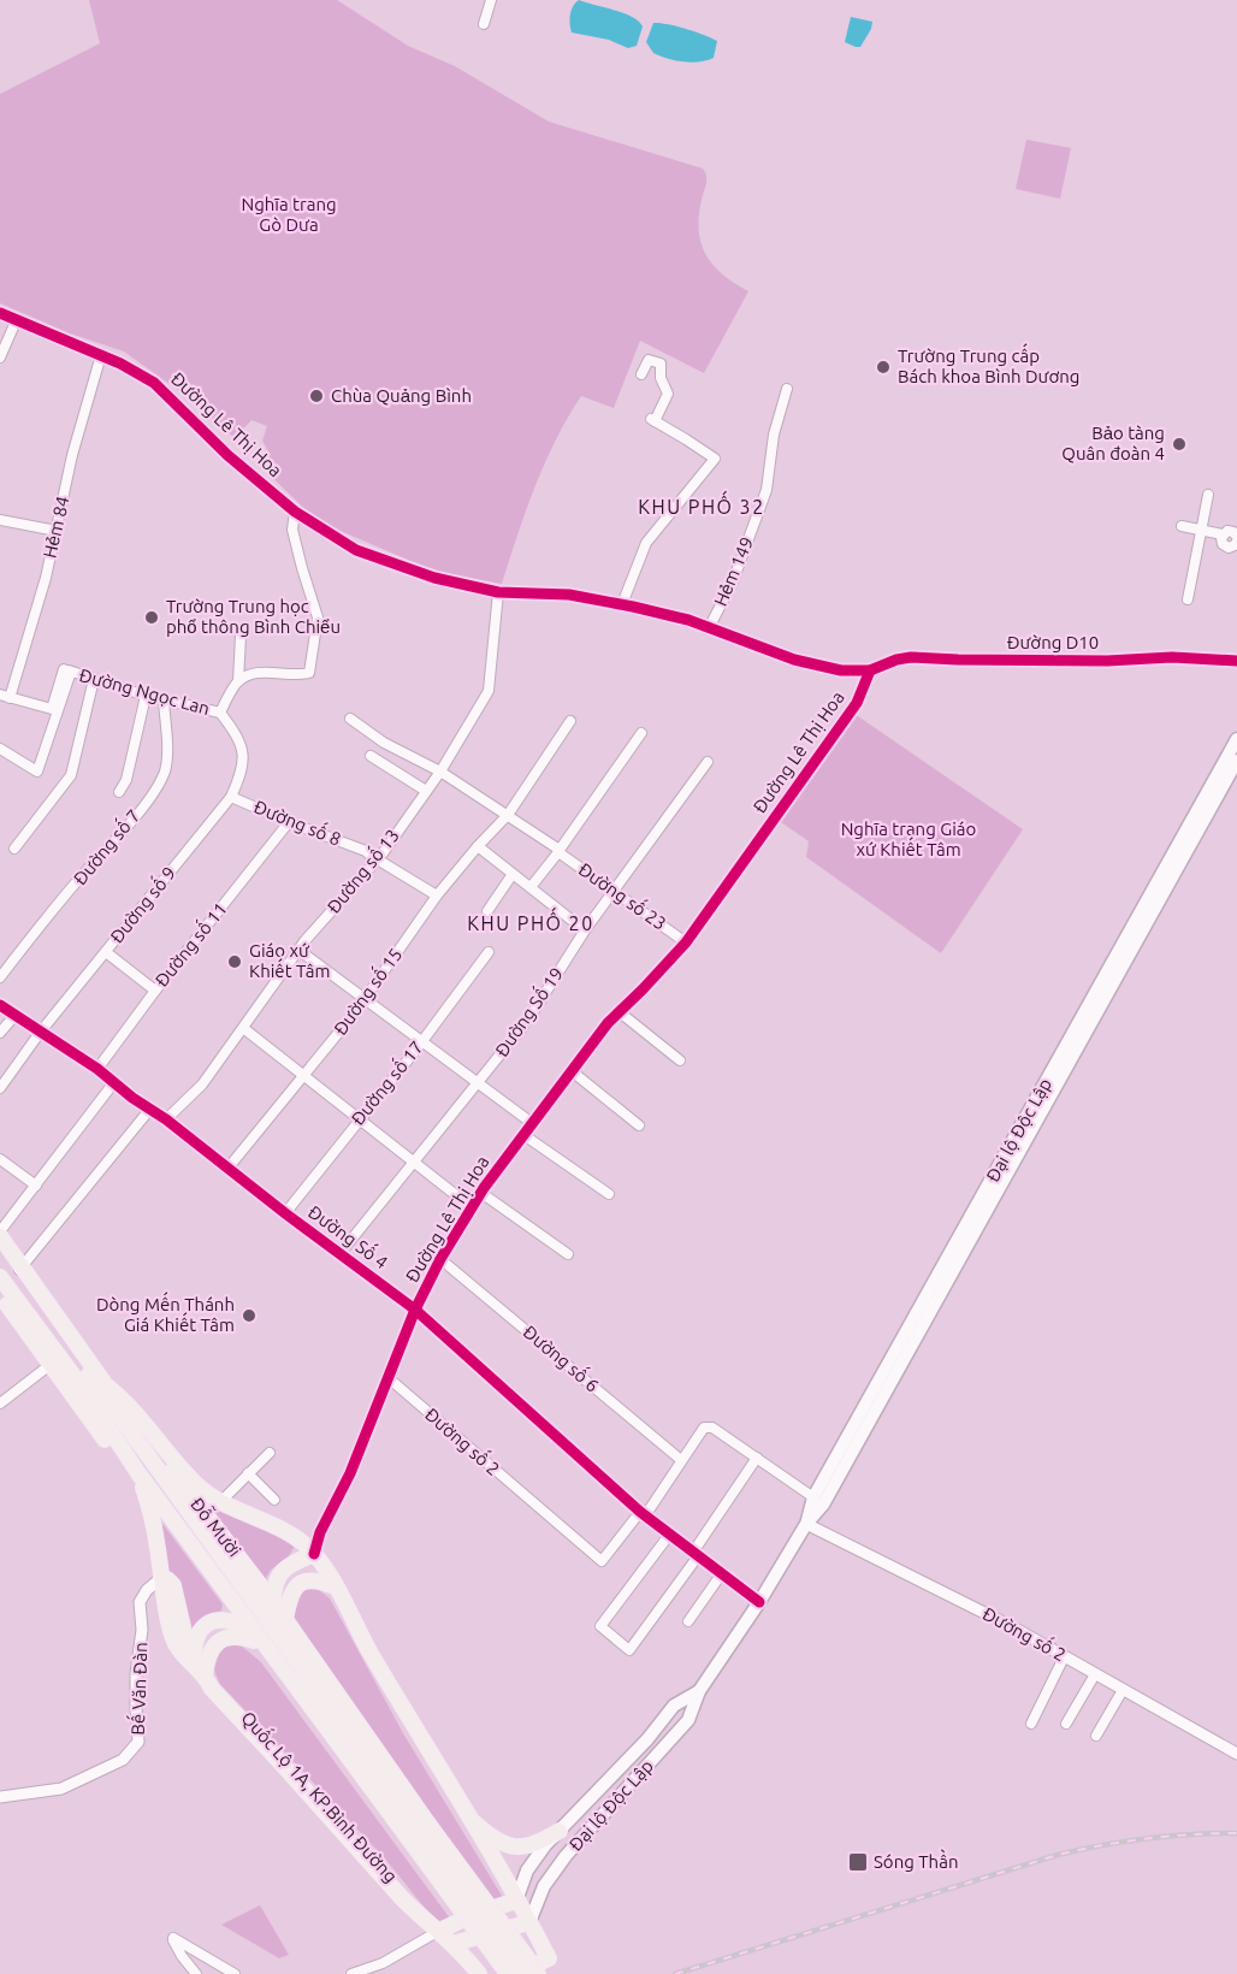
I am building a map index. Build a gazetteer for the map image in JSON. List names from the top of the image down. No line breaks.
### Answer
{"streets":{"highway":["Đỗ Mười"],"main road":["Đại lộ Độc Lập"],"street":["Đường Lê Thị Hoa","Hẻm 84","Hẻm 149","Đường D10","Đường Ngọc Lan","Đường số 8","Đường số 7","Đường số 13","Đường số 23","Đường số 9","Đường số 11","Đường số 15","Đường Số 19","Đường số 17","Đường Số 4","Đường số 6","Đường số 2","Bế Văn Đàn"]},"crossings":[["Đường Lê Thị Hoa","Hẻm 84"],["Đường Lê Thị Hoa","Hẻm 149"],["Đường Lê Thị Hoa","Đường D10"],["Đường Lê Thị Hoa","Đường số 13"],["Đường Lê Thị Hoa","Đường số 23"],["Đường Lê Thị Hoa","Đường Số 4"],["Đường Lê Thị Hoa","Đường số 6"],["Đường Lê Thị Hoa","Đường số 2"],["Đường Ngọc Lan","Đường số 7"],["Đường Ngọc Lan","Đường số 9"],["Đường số 8","Đường số 13"],["Đường số 8","Đường số 9"],["Đường số 8","Đường số 11"],["Đường số 8","Đường số 15"],["Đường số 13","Đường số 23"],["Đường số 13","Đường Số 4"],["Đường số 23","Đường số 15"],["Đường số 23","Đường Số 19"],["Đường số 9","Đường Số 4"],["Đường số 11","Đường Số 4"],["Đường số 15","Đường Số 4"],["Đường Số 19","Đường Số 4"],["Đường số 17","Đường Số 4"],["Đại lộ Độc Lập","Đường Số 4"],["Đại lộ Độc Lập","Đường số 2"],["Đường Số 4","Đường số 2"]],"districts":["KHU PHỐ 32","KHU PHỐ 20"],"parks":["Nghĩa trang Gò Dưa","Nghĩa trang Giáo xứ Khiết Tâm"],"places":{"other":["Trường Trung cấp Bách khoa Bình Dương","Chùa Quảng Bình","Bảo tàng Quân đoàn 4","Trường Trung học phổ thông Bình Chiểu","Giáo xứ Khiết Tâm","Dòng Mến Thánh Giá Khiết Tâm"],"transit":["Sóng Thần"]}}
